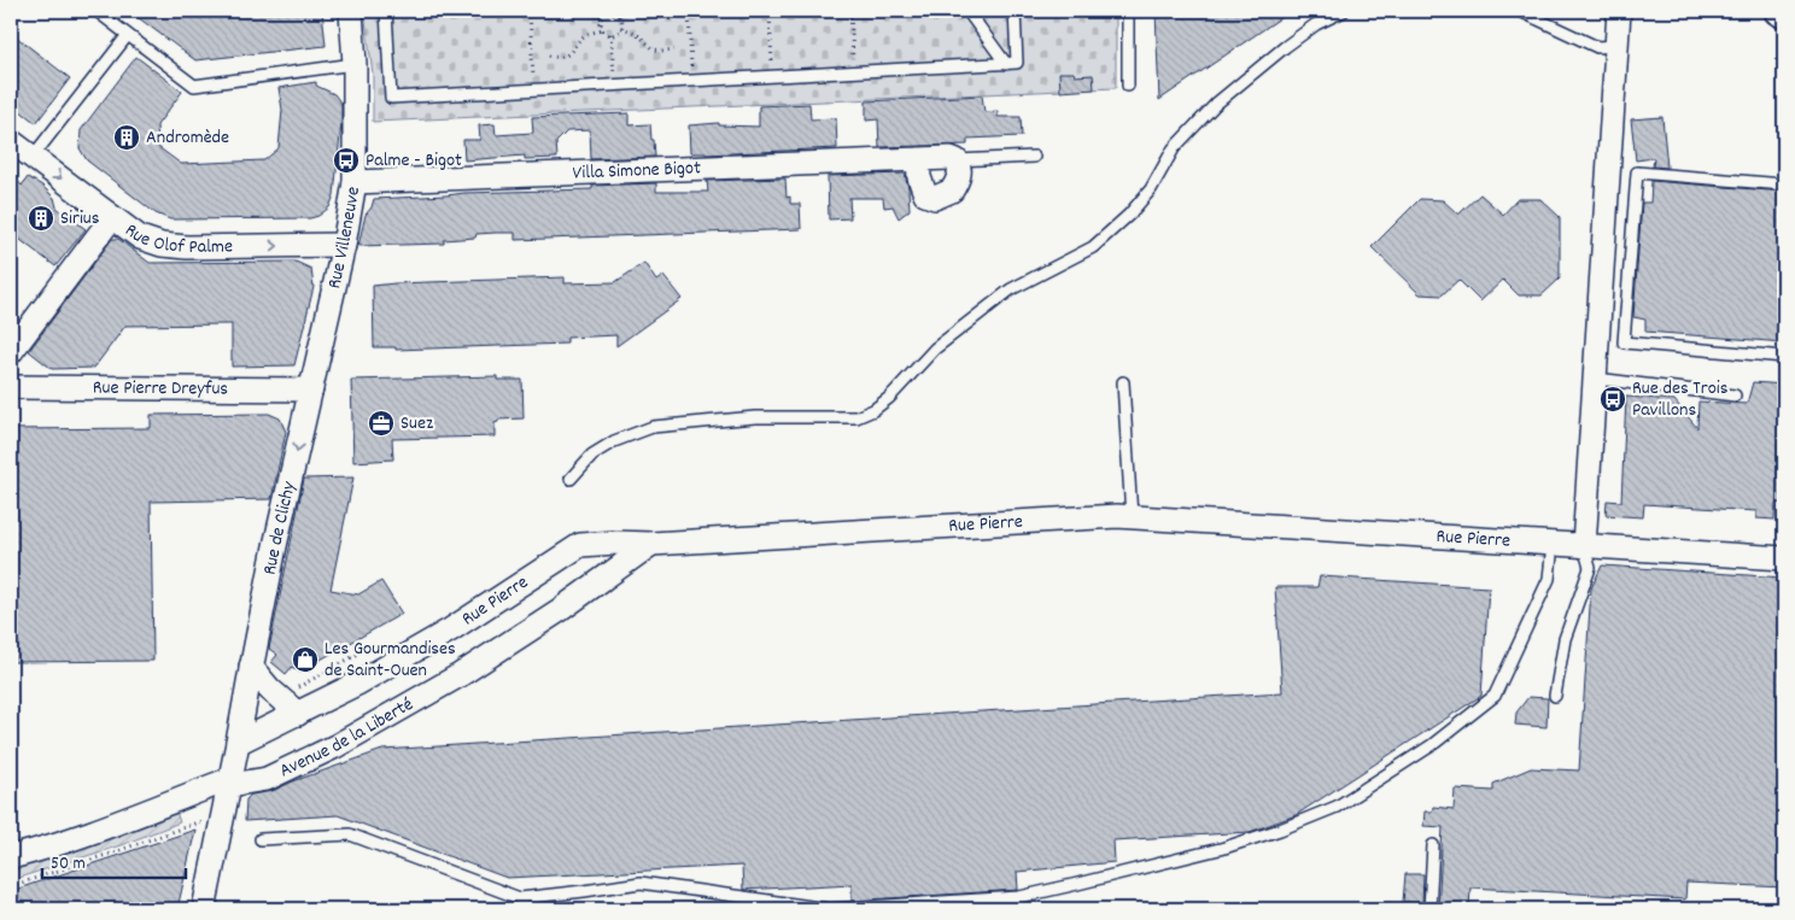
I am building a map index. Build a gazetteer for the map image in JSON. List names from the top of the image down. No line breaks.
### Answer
{"streets":{"street":["Villa Simone Bigot","Rue Olof Palme","Rue Villeneuve","Rue Pierre Dreyfus","Rue Pierre","Rue de Clichy","Avenue de la Liberté"]},"crossings":[["Villa Simone Bigot","Rue Villeneuve"],["Rue Olof Palme","Rue Villeneuve"],["Rue Villeneuve","Rue Pierre Dreyfus"],["Rue Villeneuve","Rue de Clichy"],["Rue Pierre Dreyfus","Rue de Clichy"],["Rue Pierre","Rue de Clichy"],["Rue Pierre","Avenue de la Liberté"],["Rue de Clichy","Avenue de la Liberté"]],"one_way":["Rue Olof Palme","Rue de Clichy"],"places":{"building":["Andromède","Sirius"],"bus stop":["Palme - Bigot","Rue des Trois Pavillons"],"office":["Suez"],"shop":["Les Gourmandises de Saint-Ouen"]},"scale_bar":"50 m"}
